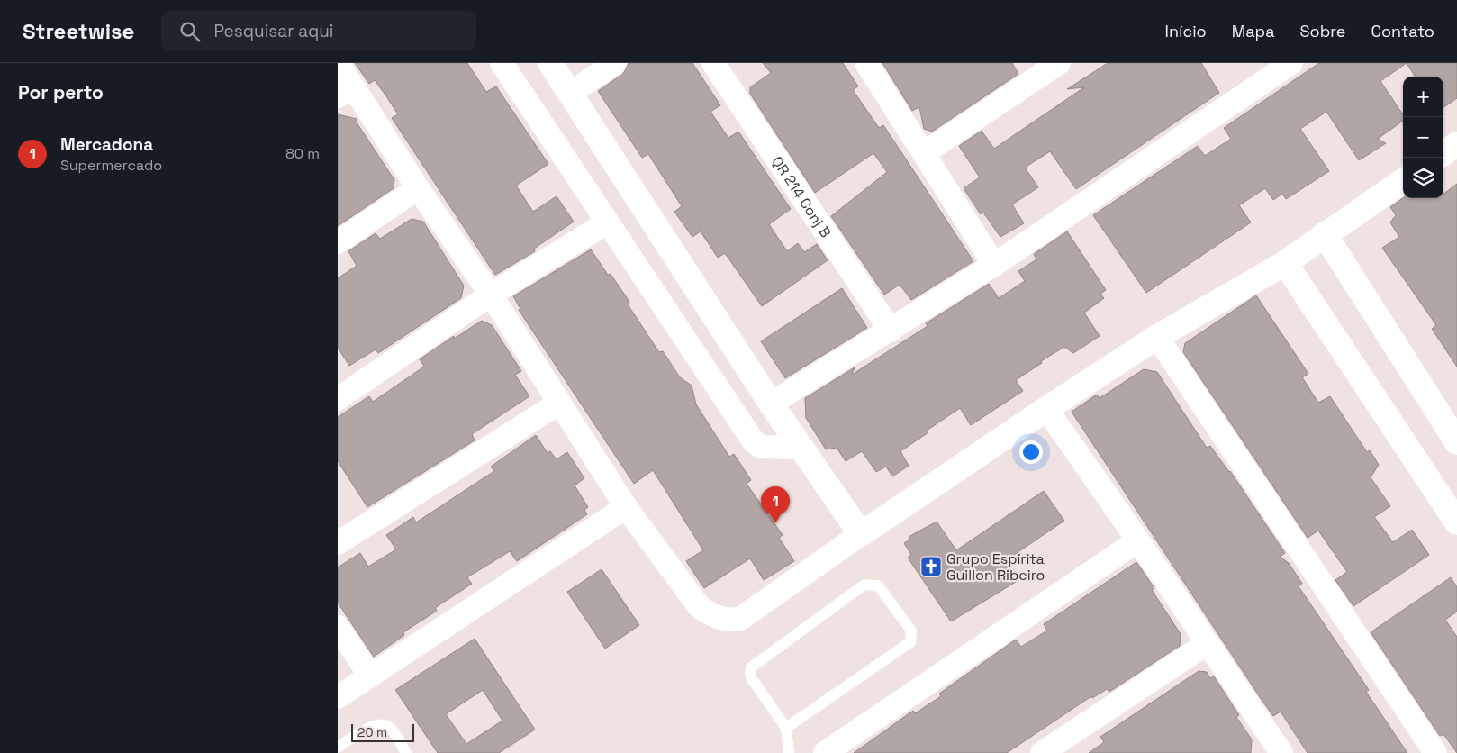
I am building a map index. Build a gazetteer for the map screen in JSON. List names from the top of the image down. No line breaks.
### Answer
{"streets":{"street":["QR 214 Conj B"]},"places":{"church":["Grupo Espírita Guillon Ribeiro"]},"scale_bar":"20 m","page":{"header":"Streetwise","search":"Pesquisar aqui","nav":["Início","Mapa","Sobre","Contato"],"heading":"Por perto","map_buttons":["+","−"],"list":[{"mark":"1","name":"Mercadona","note":"Supermercado","value":"80 m"}],"pins":"1","scale":"20 m"}}
